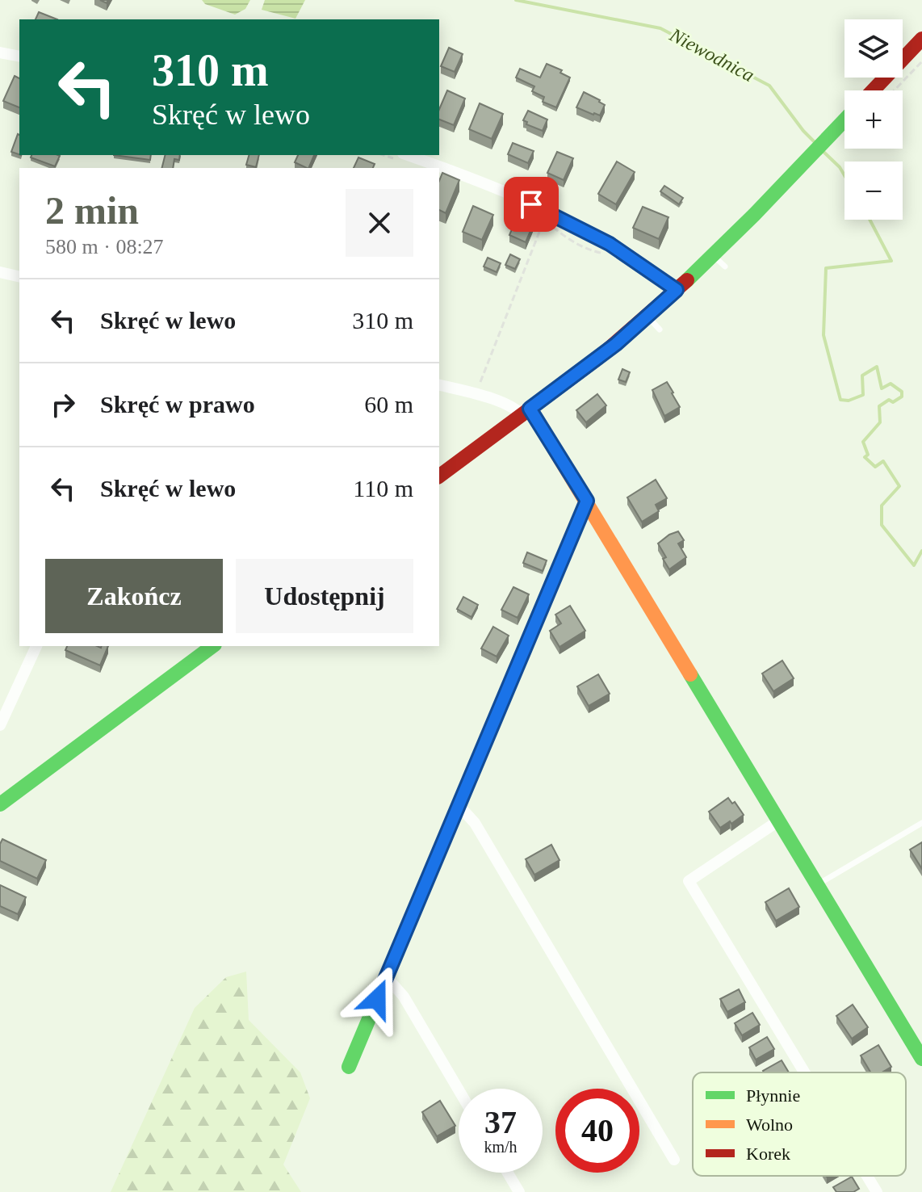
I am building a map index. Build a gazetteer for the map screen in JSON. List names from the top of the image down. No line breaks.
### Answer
{"water":["Niewodnica"],"legend":["Płynnie","Wolno","Korek"],"page":{"map_buttons":["+","−"],"turn":["310 m","Skręć w lewo"],"heading":["2 min","580 m · 08:27"],"list":[{"name":"Skręć w lewo","value":"310 m"},{"name":"Skręć w prawo","value":"60 m"},{"name":"Skręć w lewo","value":"110 m"}],"buttons":["Zakończ","Udostępnij"],"speed":"37 km/h","limit":"40"}}
